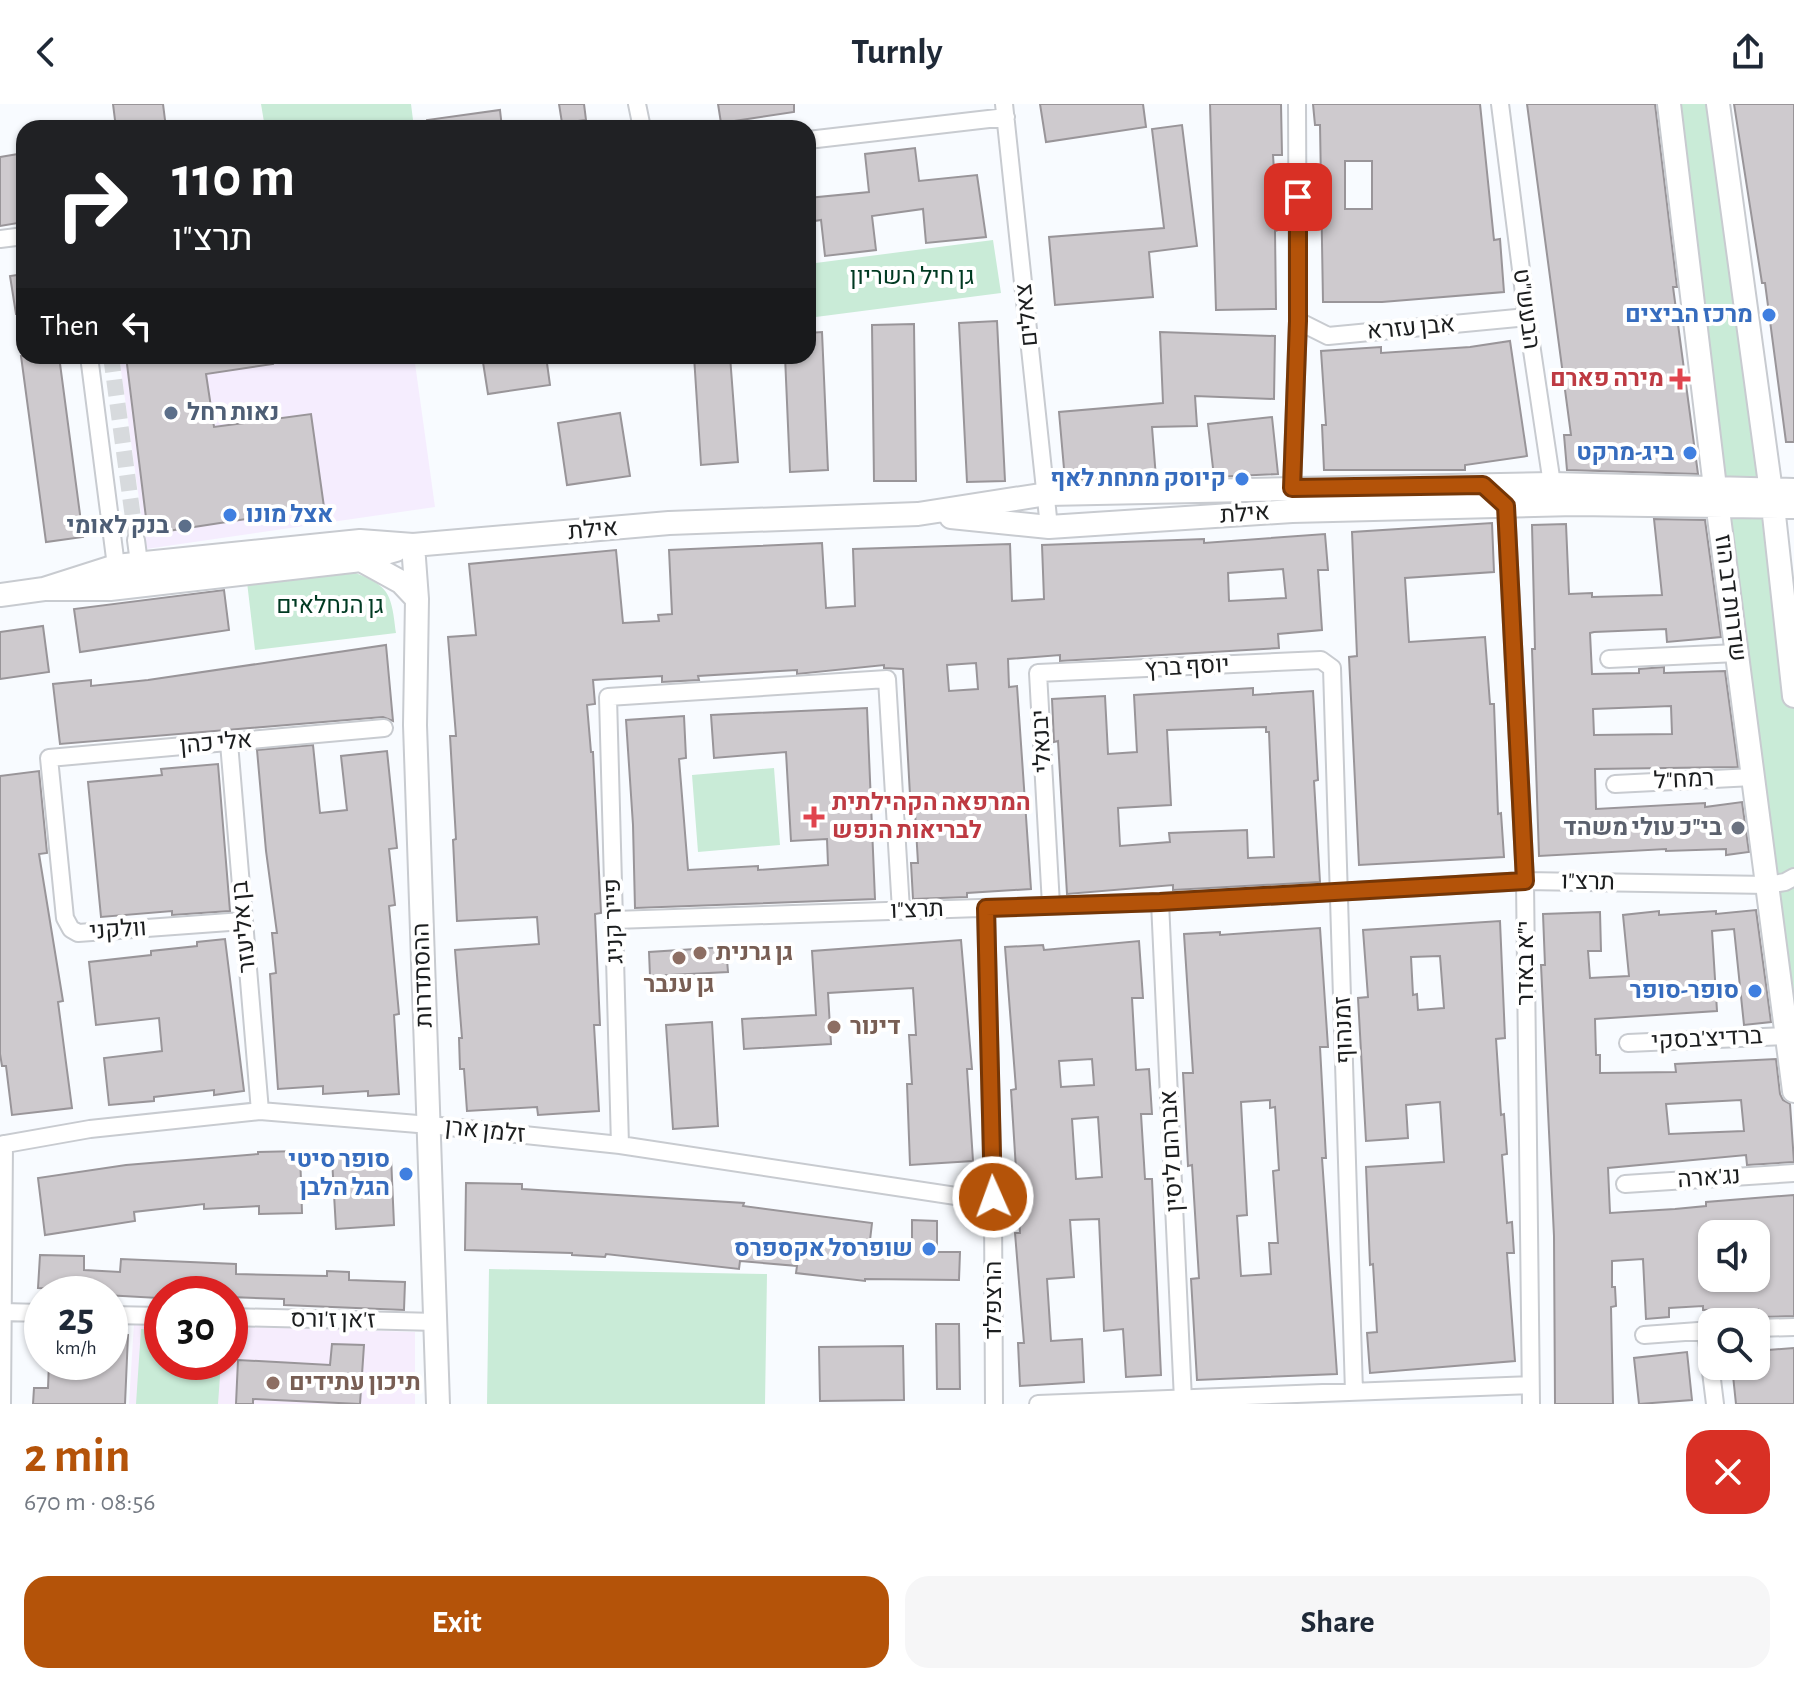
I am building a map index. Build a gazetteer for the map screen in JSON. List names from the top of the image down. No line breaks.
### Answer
{"streets":{"street":["הבעש\"ט","צאלים","אבן עזרא","אילת","שדרות דב הוז","יוסף ברץ","יבנאלי","אלי כהן","רמח\"ל","תרצ\"ו","פייר קניג","בן אליעזר","וולקני","י\"א באדר","ההסתדרות","זמנהוף","ברדיצ'בסקי","זלמן ארן","אברהם ליסין","נג'ארה","הרצפלד","ז'אן ז'ורס"]},"crossings":[["הבעש\"ט","אבן עזרא"],["הבעש\"ט","אילת"],["צאלים","אילת"],["אילת","שדרות דב הוז"],["אילת","י\"א באדר"],["אילת","ההסתדרות"],["שדרות דב הוז","רמח\"ל"],["שדרות דב הוז","תרצ\"ו"],["שדרות דב הוז","ברדיצ'בסקי"],["יוסף ברץ","יבנאלי"],["יוסף ברץ","זמנהוף"],["יבנאלי","תרצ\"ו"],["אלי כהן","בן אליעזר"],["אלי כהן","וולקני"],["תרצ\"ו","פייר קניג"],["תרצ\"ו","י\"א באדר"],["תרצ\"ו","זמנהוף"],["תרצ\"ו","אברהם ליסין"],["תרצ\"ו","הרצפלד"],["פייר קניג","זלמן ארן"],["בן אליעזר","וולקני"],["בן אליעזר","זלמן ארן"],["ההסתדרות","זלמן ארן"],["ההסתדרות","ז'אן ז'ורס"],["זלמן ארן","הרצפלד"]],"parks":["גן חיל השריון","גן הנחלאים"],"places":{"other":["מרכז הביצים","נאות רחל","ביג-מרקט","קיוסק מתחת לאף","אצל מונו","בנק לאומי","בי\"כ עולי משהד","גן גרנית","גן ענבר","סופר-סופר","דינור","סופר סיטי הגל הלבן","שופרסל אקספרס","תיכון עתידים"],"health":["מירה פארם","המרפאה הקהילתית לבריאות הנפש"]},"page":{"header":"Turnly","turn":["110 m","תרצ\"ו"],"then":"Then","speed":"25 km/h","limit":"30","heading":["2 min","670 m · 08:56"],"buttons":["Exit","Share"]}}
